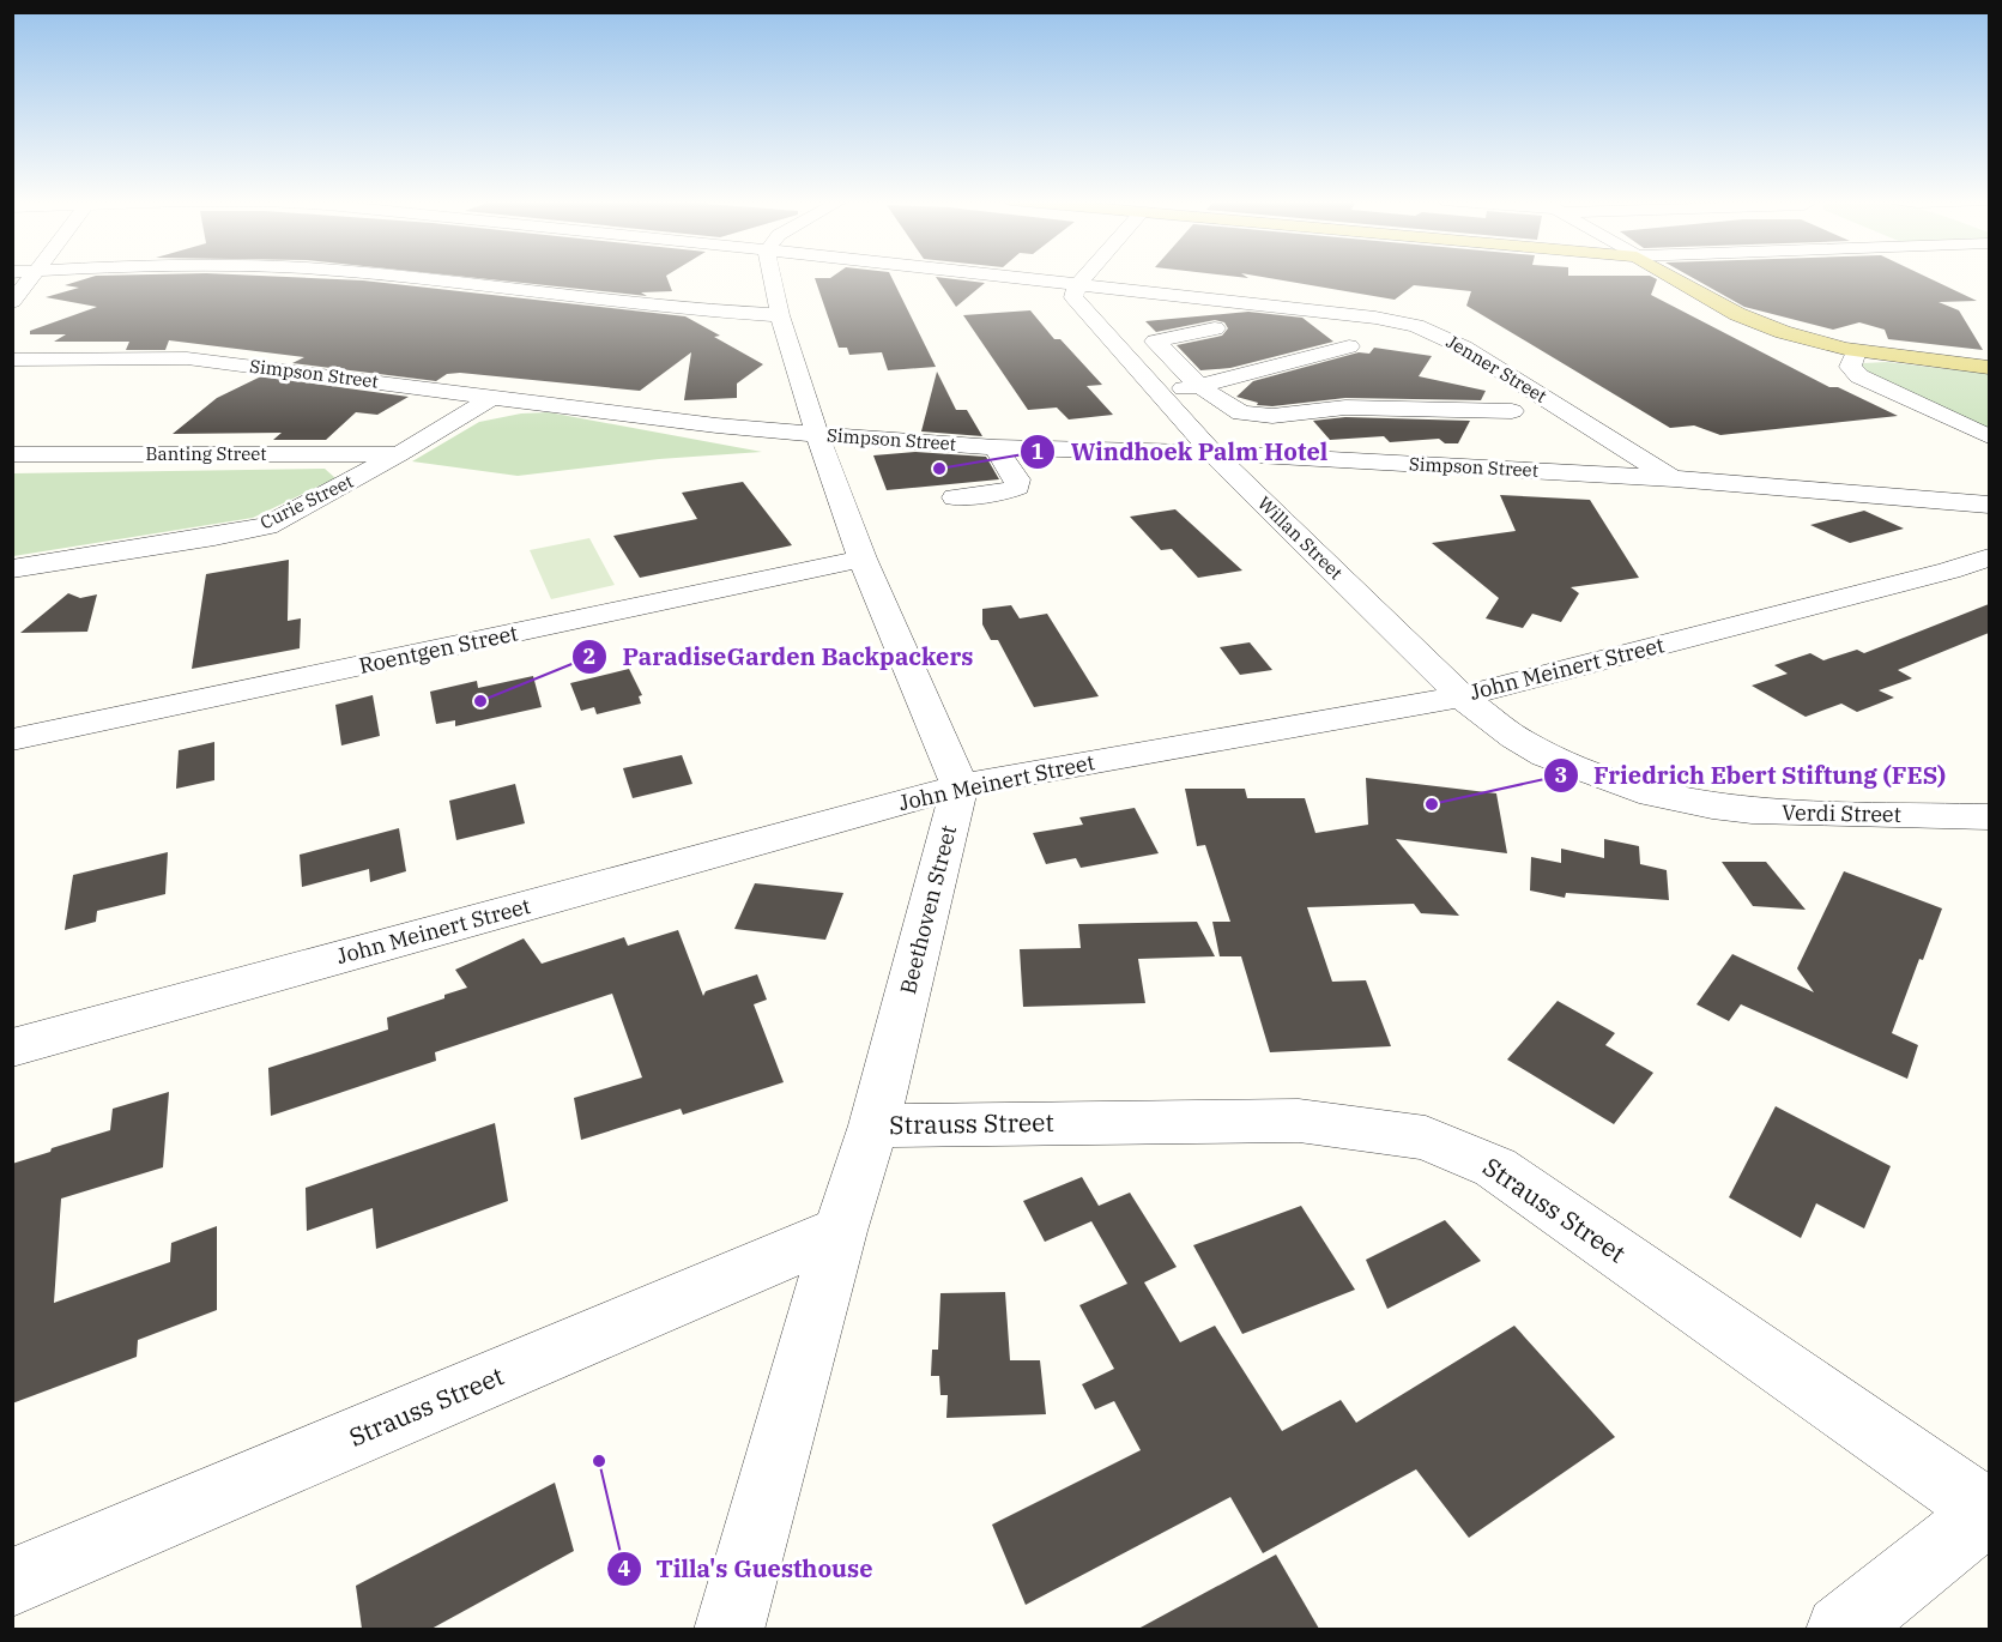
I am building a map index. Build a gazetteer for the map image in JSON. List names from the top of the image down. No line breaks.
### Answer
{"streets":{"street":["Jenner Street","Simpson Street","Banting Street","Curie Street","Willan Street","Roentgen Street","John Meinert Street","Verdi Street","Beethoven Street","Strauss Street"]},"crossings":[["Jenner Street","Simpson Street"],["Jenner Street","Willan Street"],["Simpson Street","Curie Street"],["Simpson Street","Willan Street"],["Banting Street","Curie Street"],["Willan Street","John Meinert Street"],["Willan Street","Verdi Street"],["John Meinert Street","Verdi Street"],["John Meinert Street","Beethoven Street"],["Beethoven Street","Strauss Street"]],"places":["Windhoek Palm Hotel","ParadiseGarden Backpackers","Friedrich Ebert Stiftung (FES)","Tilla's Guesthouse"]}
